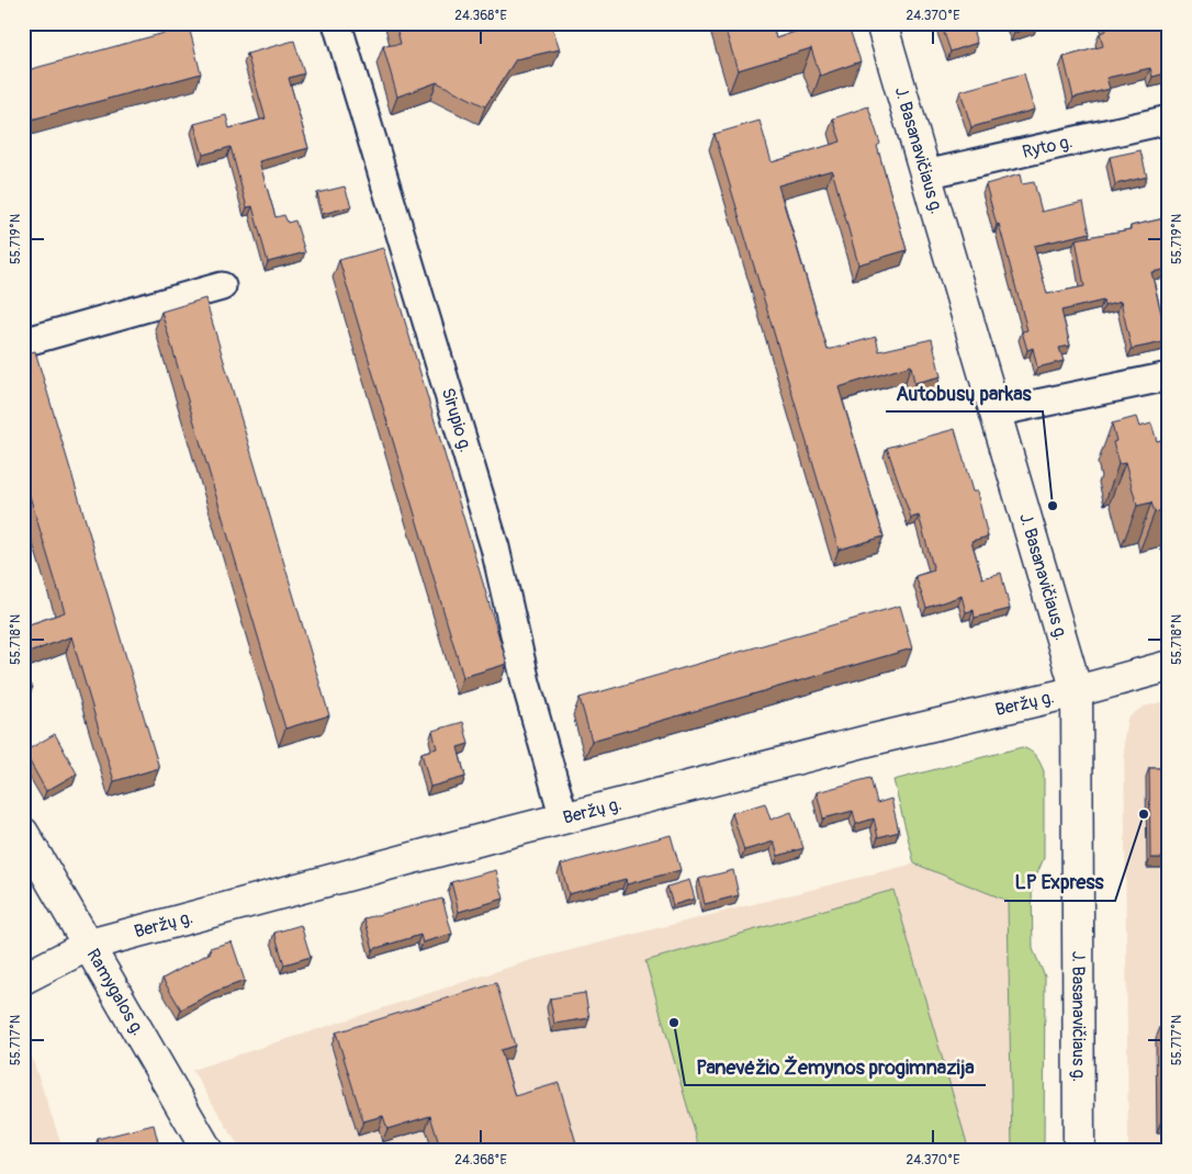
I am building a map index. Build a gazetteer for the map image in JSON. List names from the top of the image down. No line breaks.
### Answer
{"streets":{"main road":["J. Basanavičiaus g.","Beržų g.","Ramygalos g."],"street":["Ryto g.","Sirupio g."]},"crossings":[["Ryto g.","J. Basanavičiaus g."],["J. Basanavičiaus g.","Beržų g."],["Sirupio g.","Beržų g."],["Beržų g.","Ramygalos g."]],"places":["Autobusų parkas","LP Express","Panevėžio Žemynos progimnazija"],"coordinates":["24.368°E","24.370°E","55.719°N","55.718°N","55.717°N"]}
